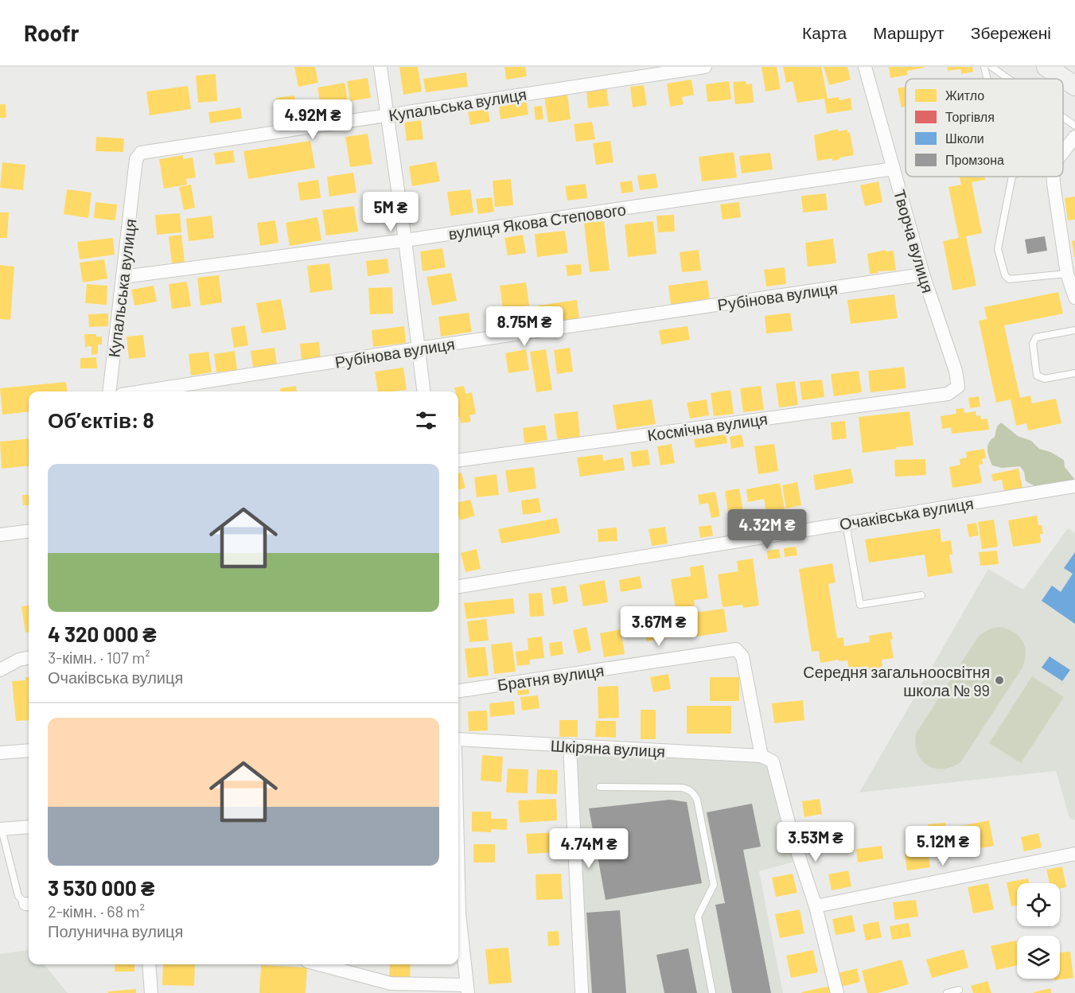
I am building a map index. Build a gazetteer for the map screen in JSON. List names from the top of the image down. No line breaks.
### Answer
{"streets":{"street":["Купальська вулиця","вулиця Якова Степового","Творча вулиця","Рубінова вулиця","Космічна вулиця","Очаківська вулиця","Братня вулиця","Шкіряна вулиця"]},"crossings":[["Купальська вулиця","вулиця Якова Степового"],["вулиця Якова Степового","Творча вулиця"],["Творча вулиця","Рубінова вулиця"],["Творча вулиця","Космічна вулиця"],["Братня вулиця","Шкіряна вулиця"]],"places":["Середня загальноосвітня школа № 99"],"legend":["Житло","Торгівля","Школи","Промзона"],"page":{"header":"Roofr","nav":["Карта","Маршрут","Збережені"],"price":["4.92M ₴","5M ₴","8.75M ₴","4.32M ₴","3.67M ₴","3.53M ₴","5.12M ₴","4.74M ₴"],"heading":"Об’єктів: 8","list":[{"name":"4 320 000 ₴","note":"3-кімн. · 107 m² · Очаківська вулиця"},{"name":"3 530 000 ₴","note":"2-кімн. · 68 m² · Полунична вулиця"}]}}
